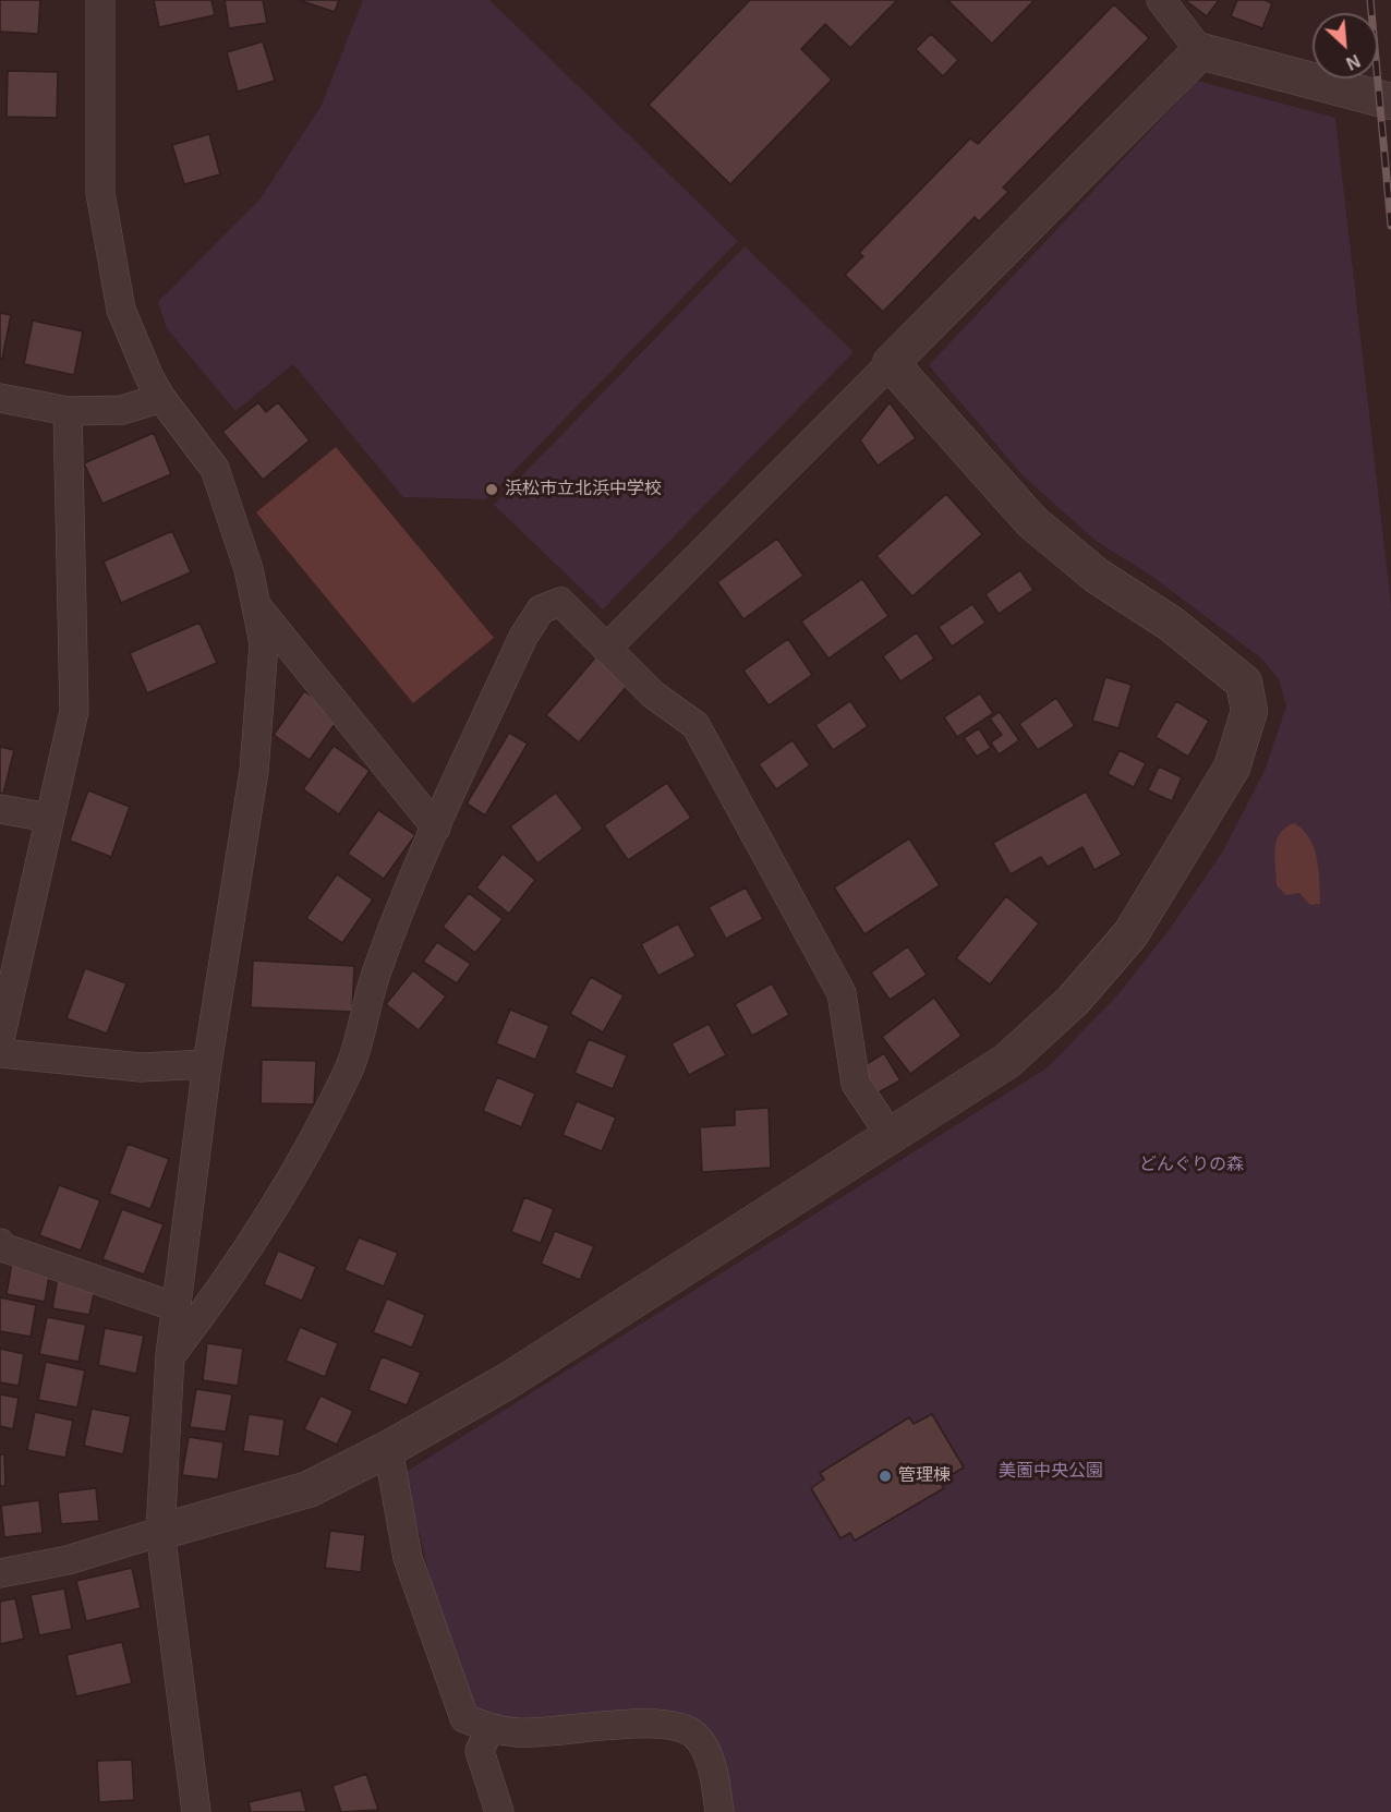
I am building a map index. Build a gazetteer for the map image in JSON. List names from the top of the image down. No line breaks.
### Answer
{"parks":["どんぐりの森","美薗中央公園"],"places":["浜松市立北浜中学校","管理棟"],"north":"bottom right"}
